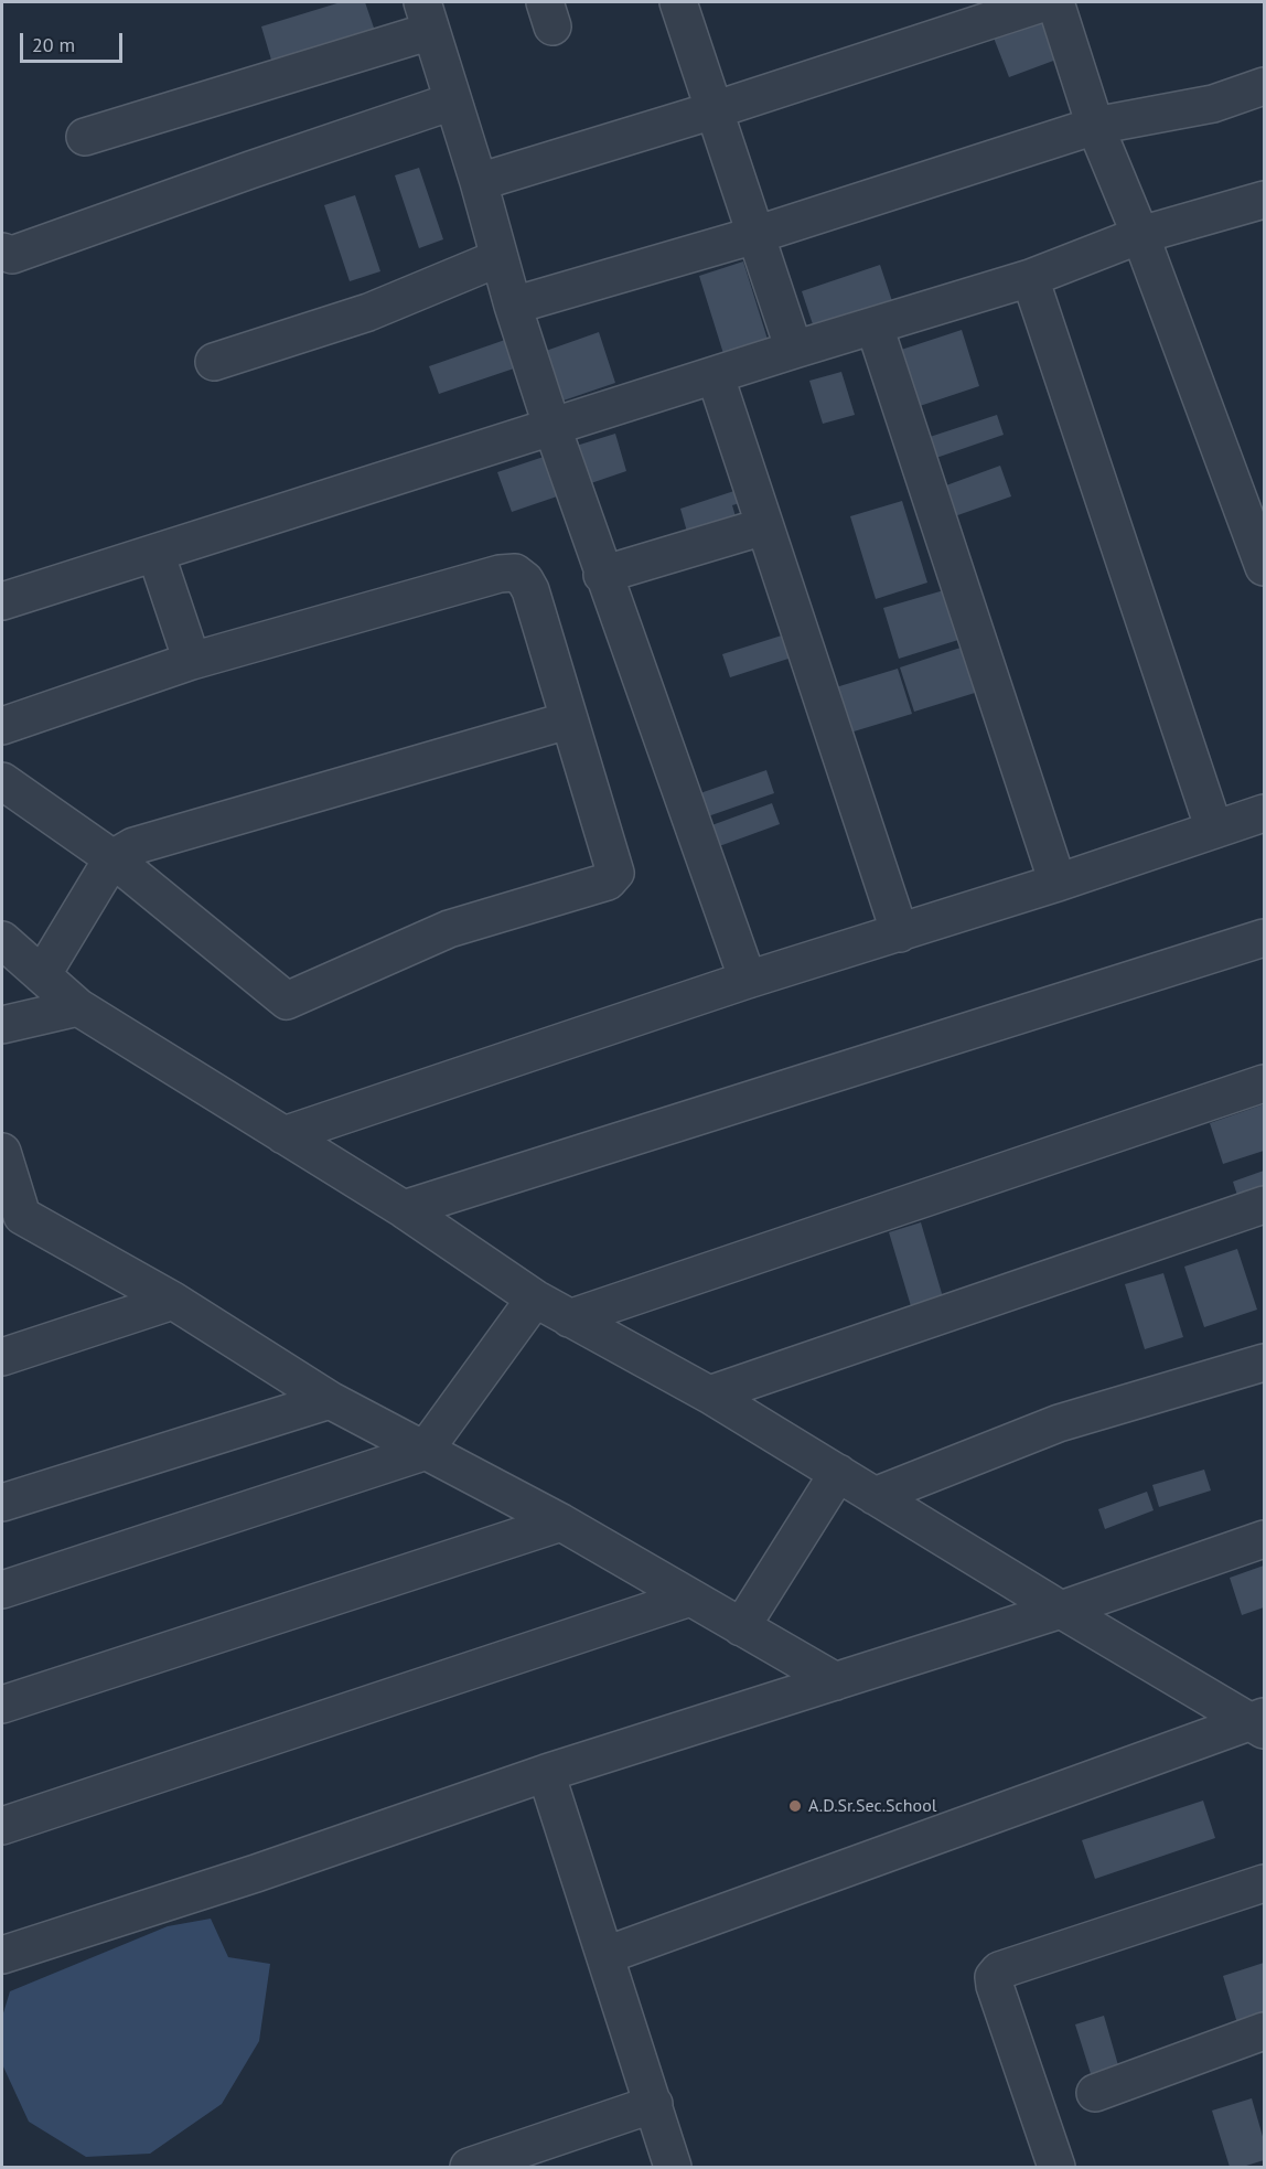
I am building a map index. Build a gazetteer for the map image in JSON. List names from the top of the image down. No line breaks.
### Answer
{"places":["A.D.Sr.Sec.School"],"scale_bar":"20 m"}
